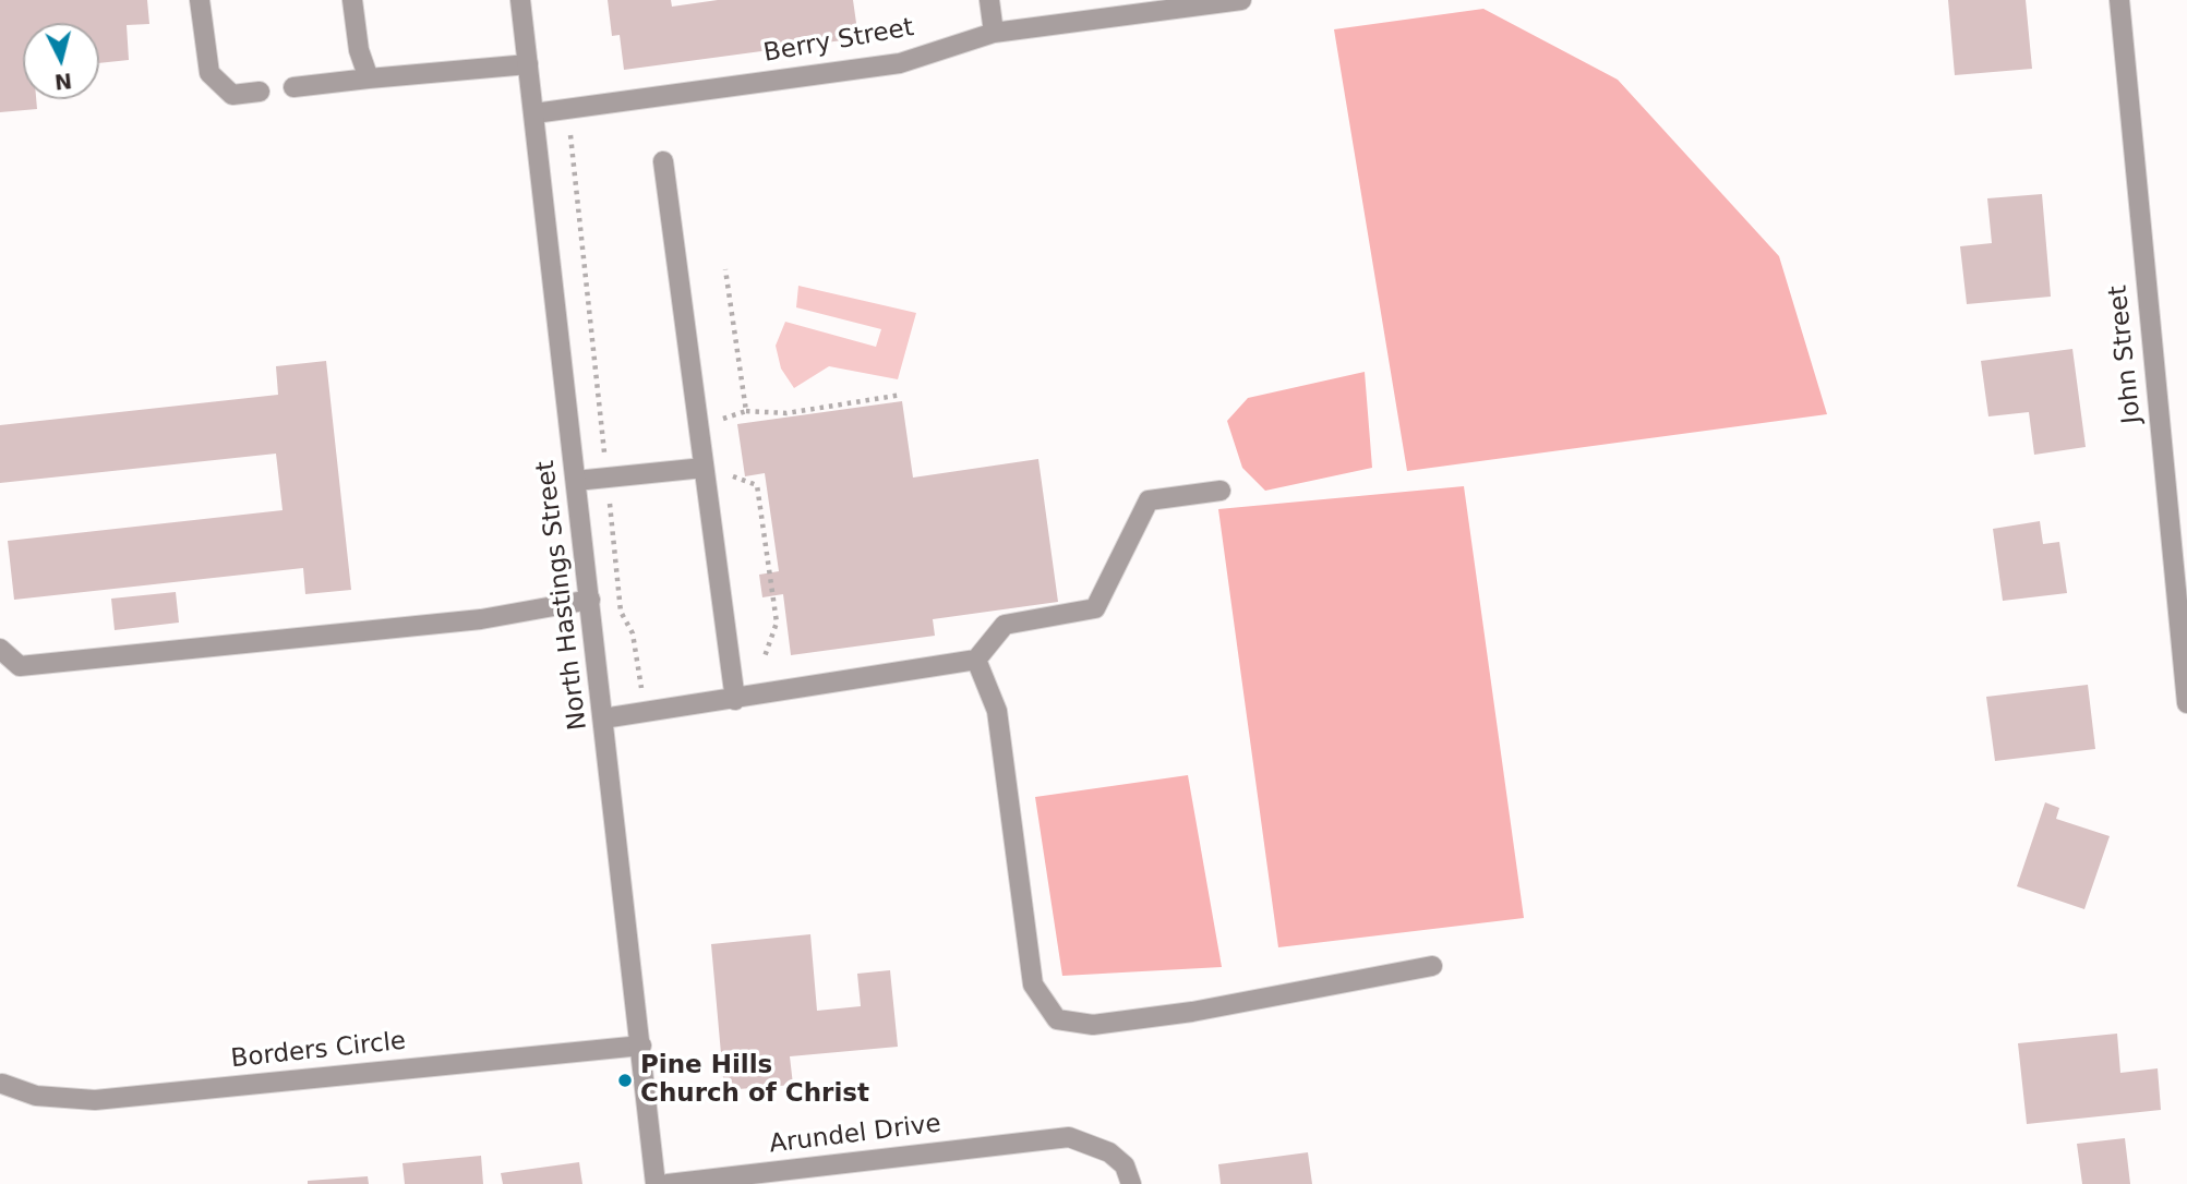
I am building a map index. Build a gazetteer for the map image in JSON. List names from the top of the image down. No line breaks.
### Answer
{"streets":{"street":["Berry Street","John Street","North Hastings Street","Borders Circle","Arundel Drive"]},"crossings":[["Berry Street","North Hastings Street"],["North Hastings Street","Borders Circle"]],"places":["Pine Hills Church of Christ"],"north":"bottom"}
